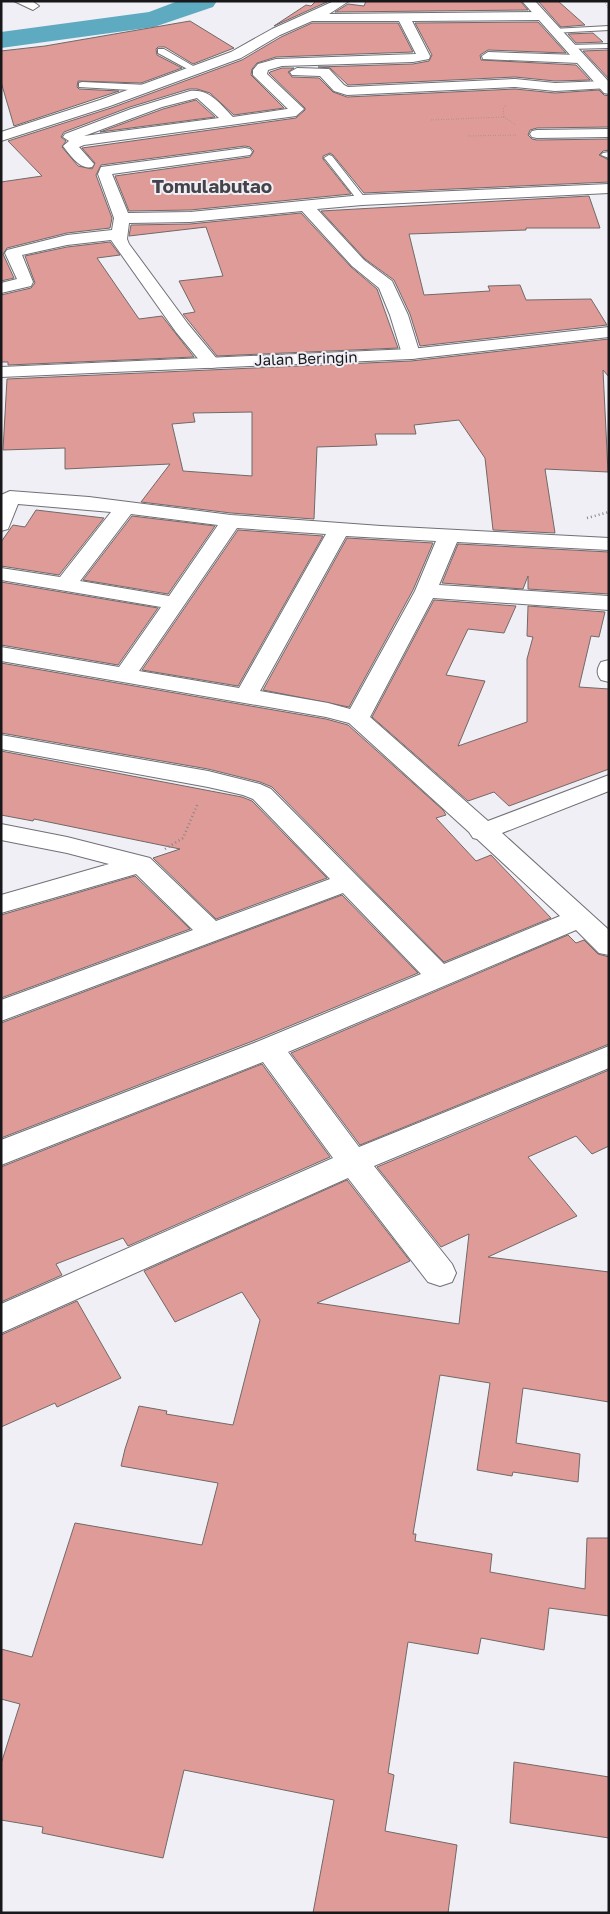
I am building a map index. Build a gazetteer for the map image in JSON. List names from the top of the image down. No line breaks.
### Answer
{"streets":{"street":["Jalan Beringin"]},"districts":["Tomulabutao"]}
